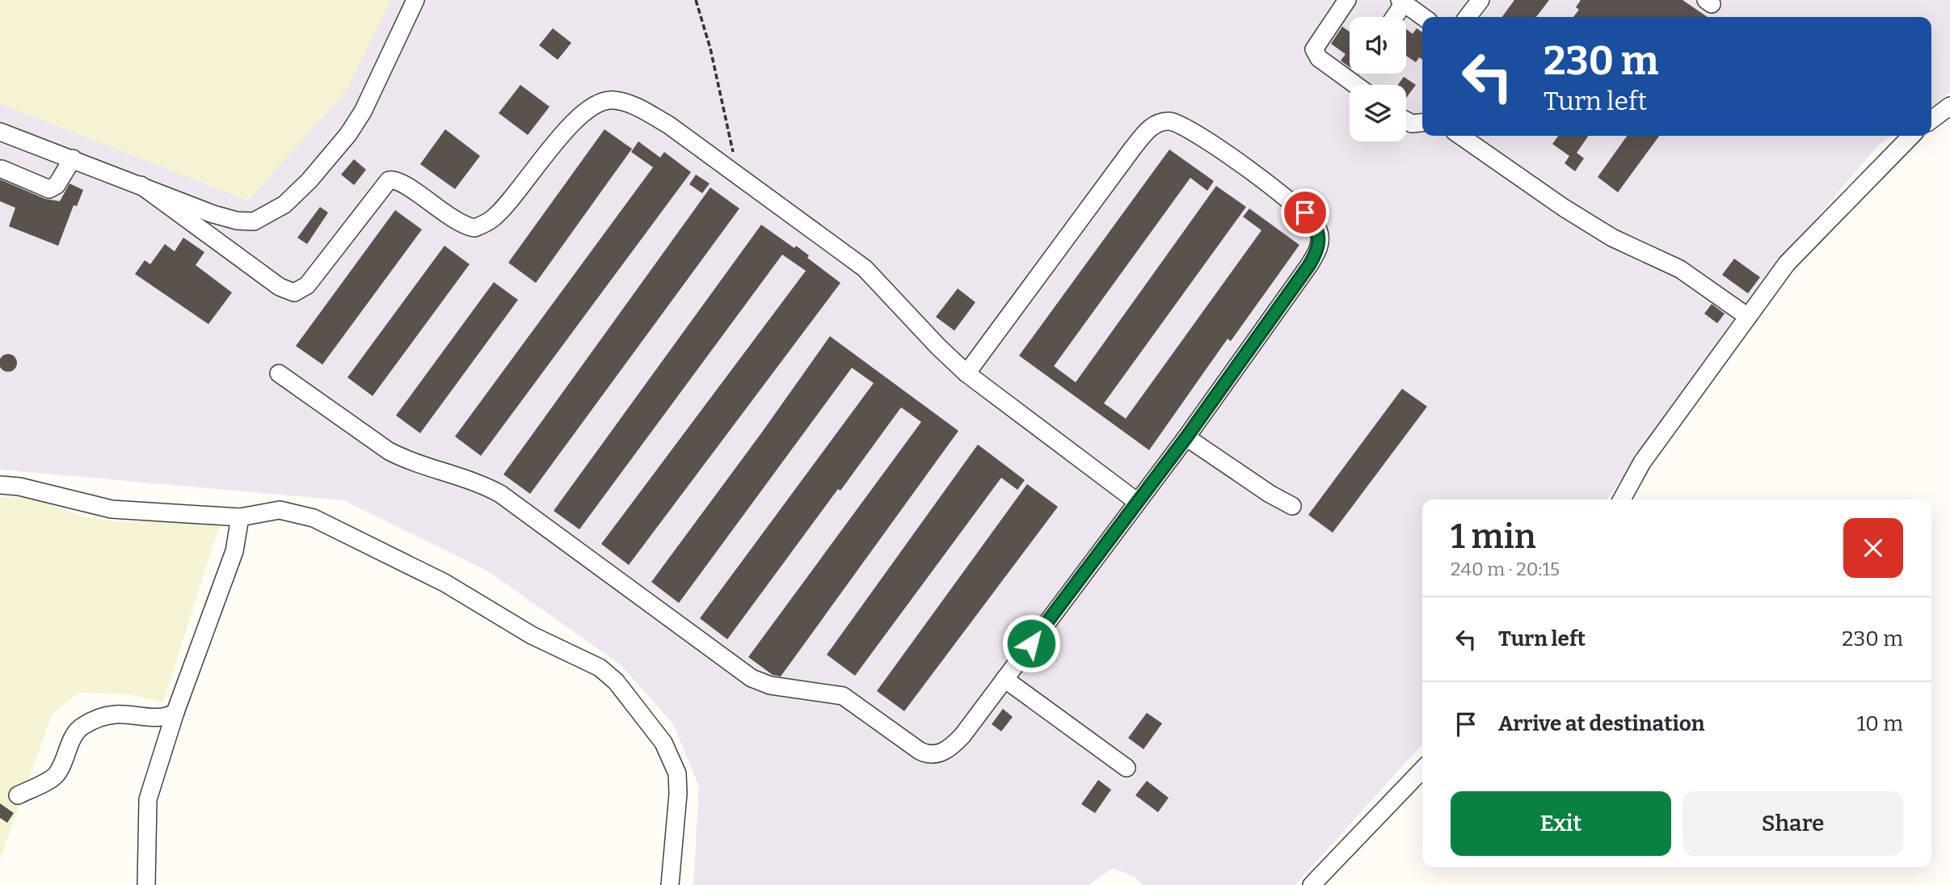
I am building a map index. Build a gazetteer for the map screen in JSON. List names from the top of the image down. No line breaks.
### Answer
{"page":{"turn":["230 m","Turn left"],"heading":["1 min","240 m · 20:15"],"list":[{"name":"Turn left","value":"230 m"},{"name":"Arrive at destination","value":"10 m"}],"buttons":["Exit","Share"]}}
